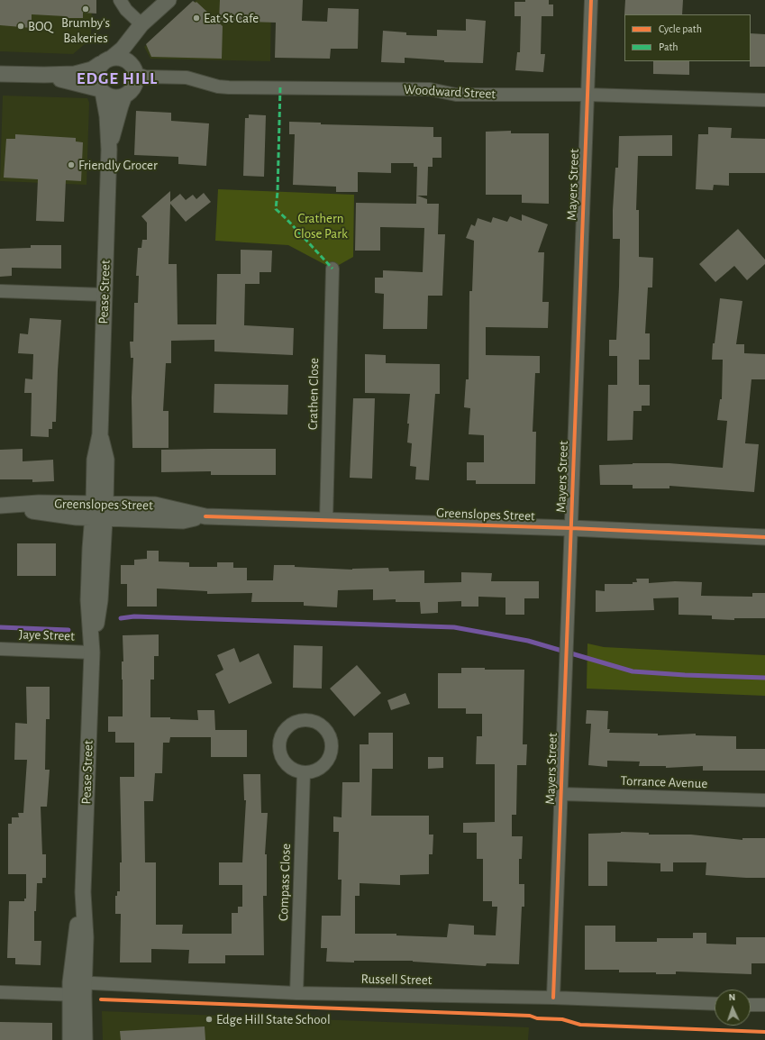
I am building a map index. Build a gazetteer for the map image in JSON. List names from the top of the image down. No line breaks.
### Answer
{"streets":{"street":["Woodward Street","Mayers Street","Pease Street","Crathen Close","Greenslopes Street","Jaye Street","Torrance Avenue","Compass Close","Russell Street"]},"crossings":[["Woodward Street","Mayers Street"],["Woodward Street","Pease Street"],["Mayers Street","Greenslopes Street"],["Mayers Street","Torrance Avenue"],["Mayers Street","Russell Street"],["Pease Street","Greenslopes Street"],["Pease Street","Jaye Street"],["Pease Street","Russell Street"],["Crathen Close","Greenslopes Street"],["Compass Close","Russell Street"]],"districts":["EDGE HILL"],"parks":["Crathern Close Park"],"places":["Brumby's Bakeries","Eat St Cafe","BOQ","Friendly Grocer","Edge Hill State School"],"legend":["Cycle path","Path"],"north":"top"}
